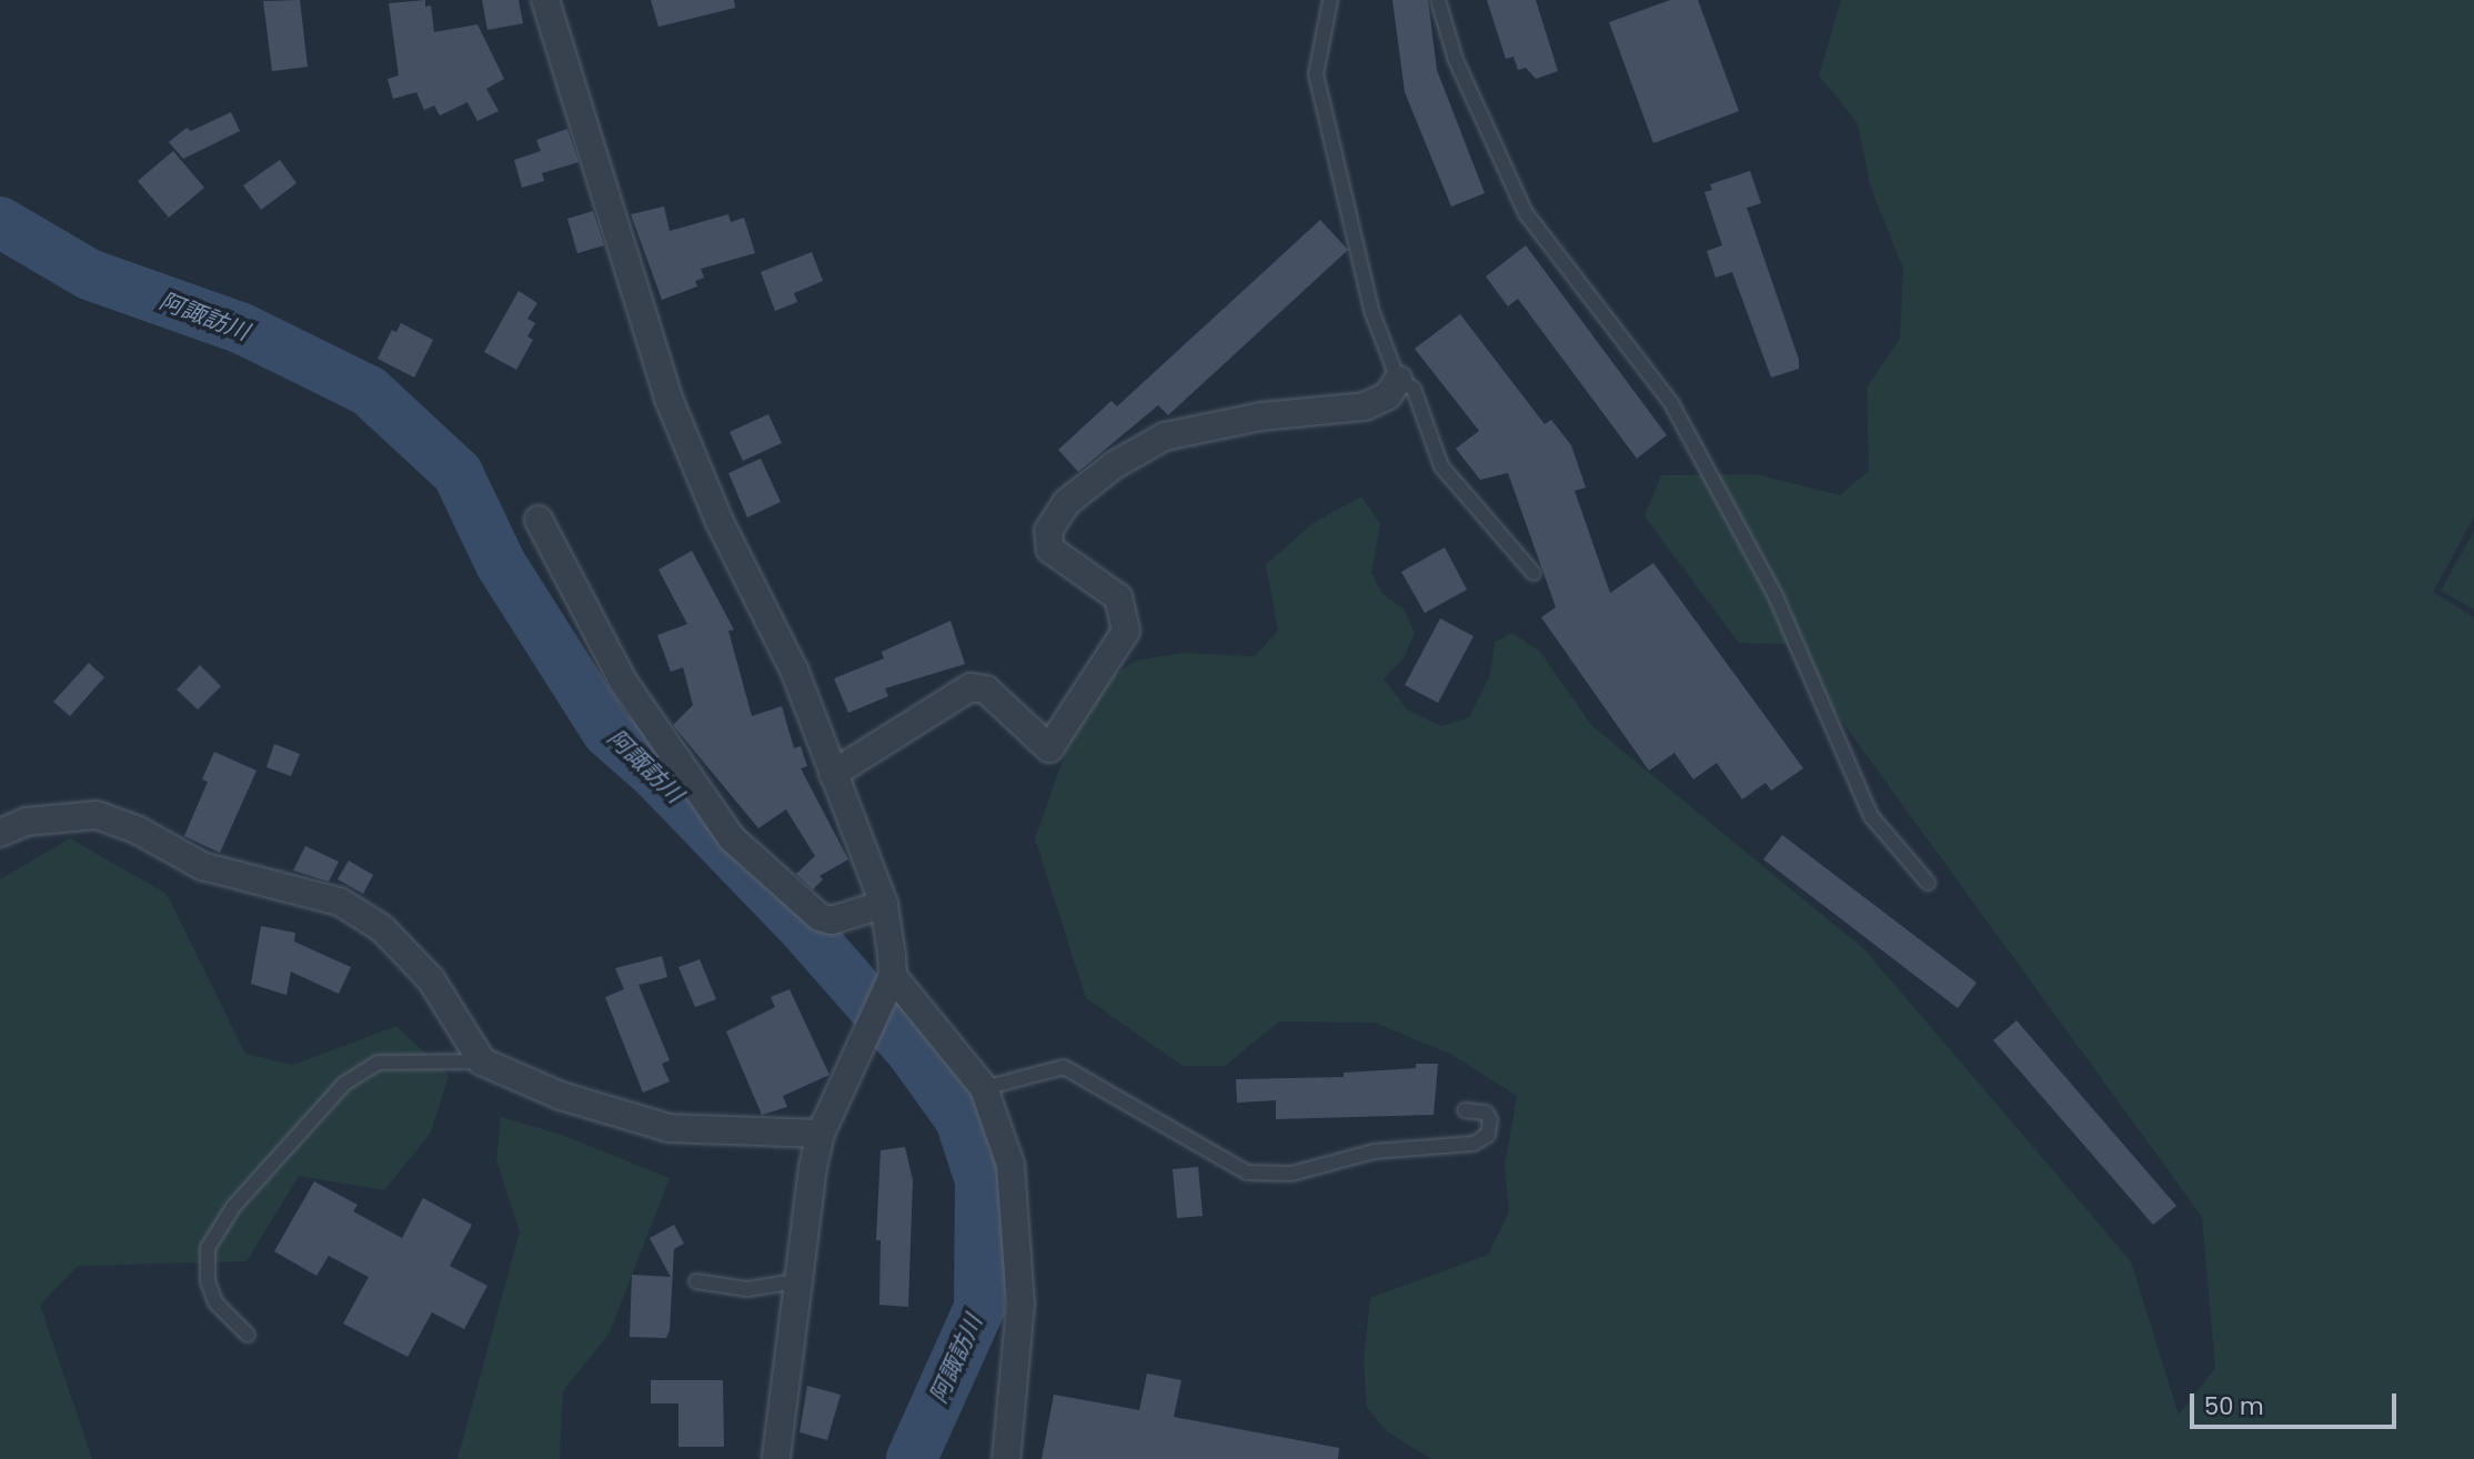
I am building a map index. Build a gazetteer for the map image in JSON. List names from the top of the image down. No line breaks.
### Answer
{"water":["阿諏訪川"],"scale_bar":"50 m"}
